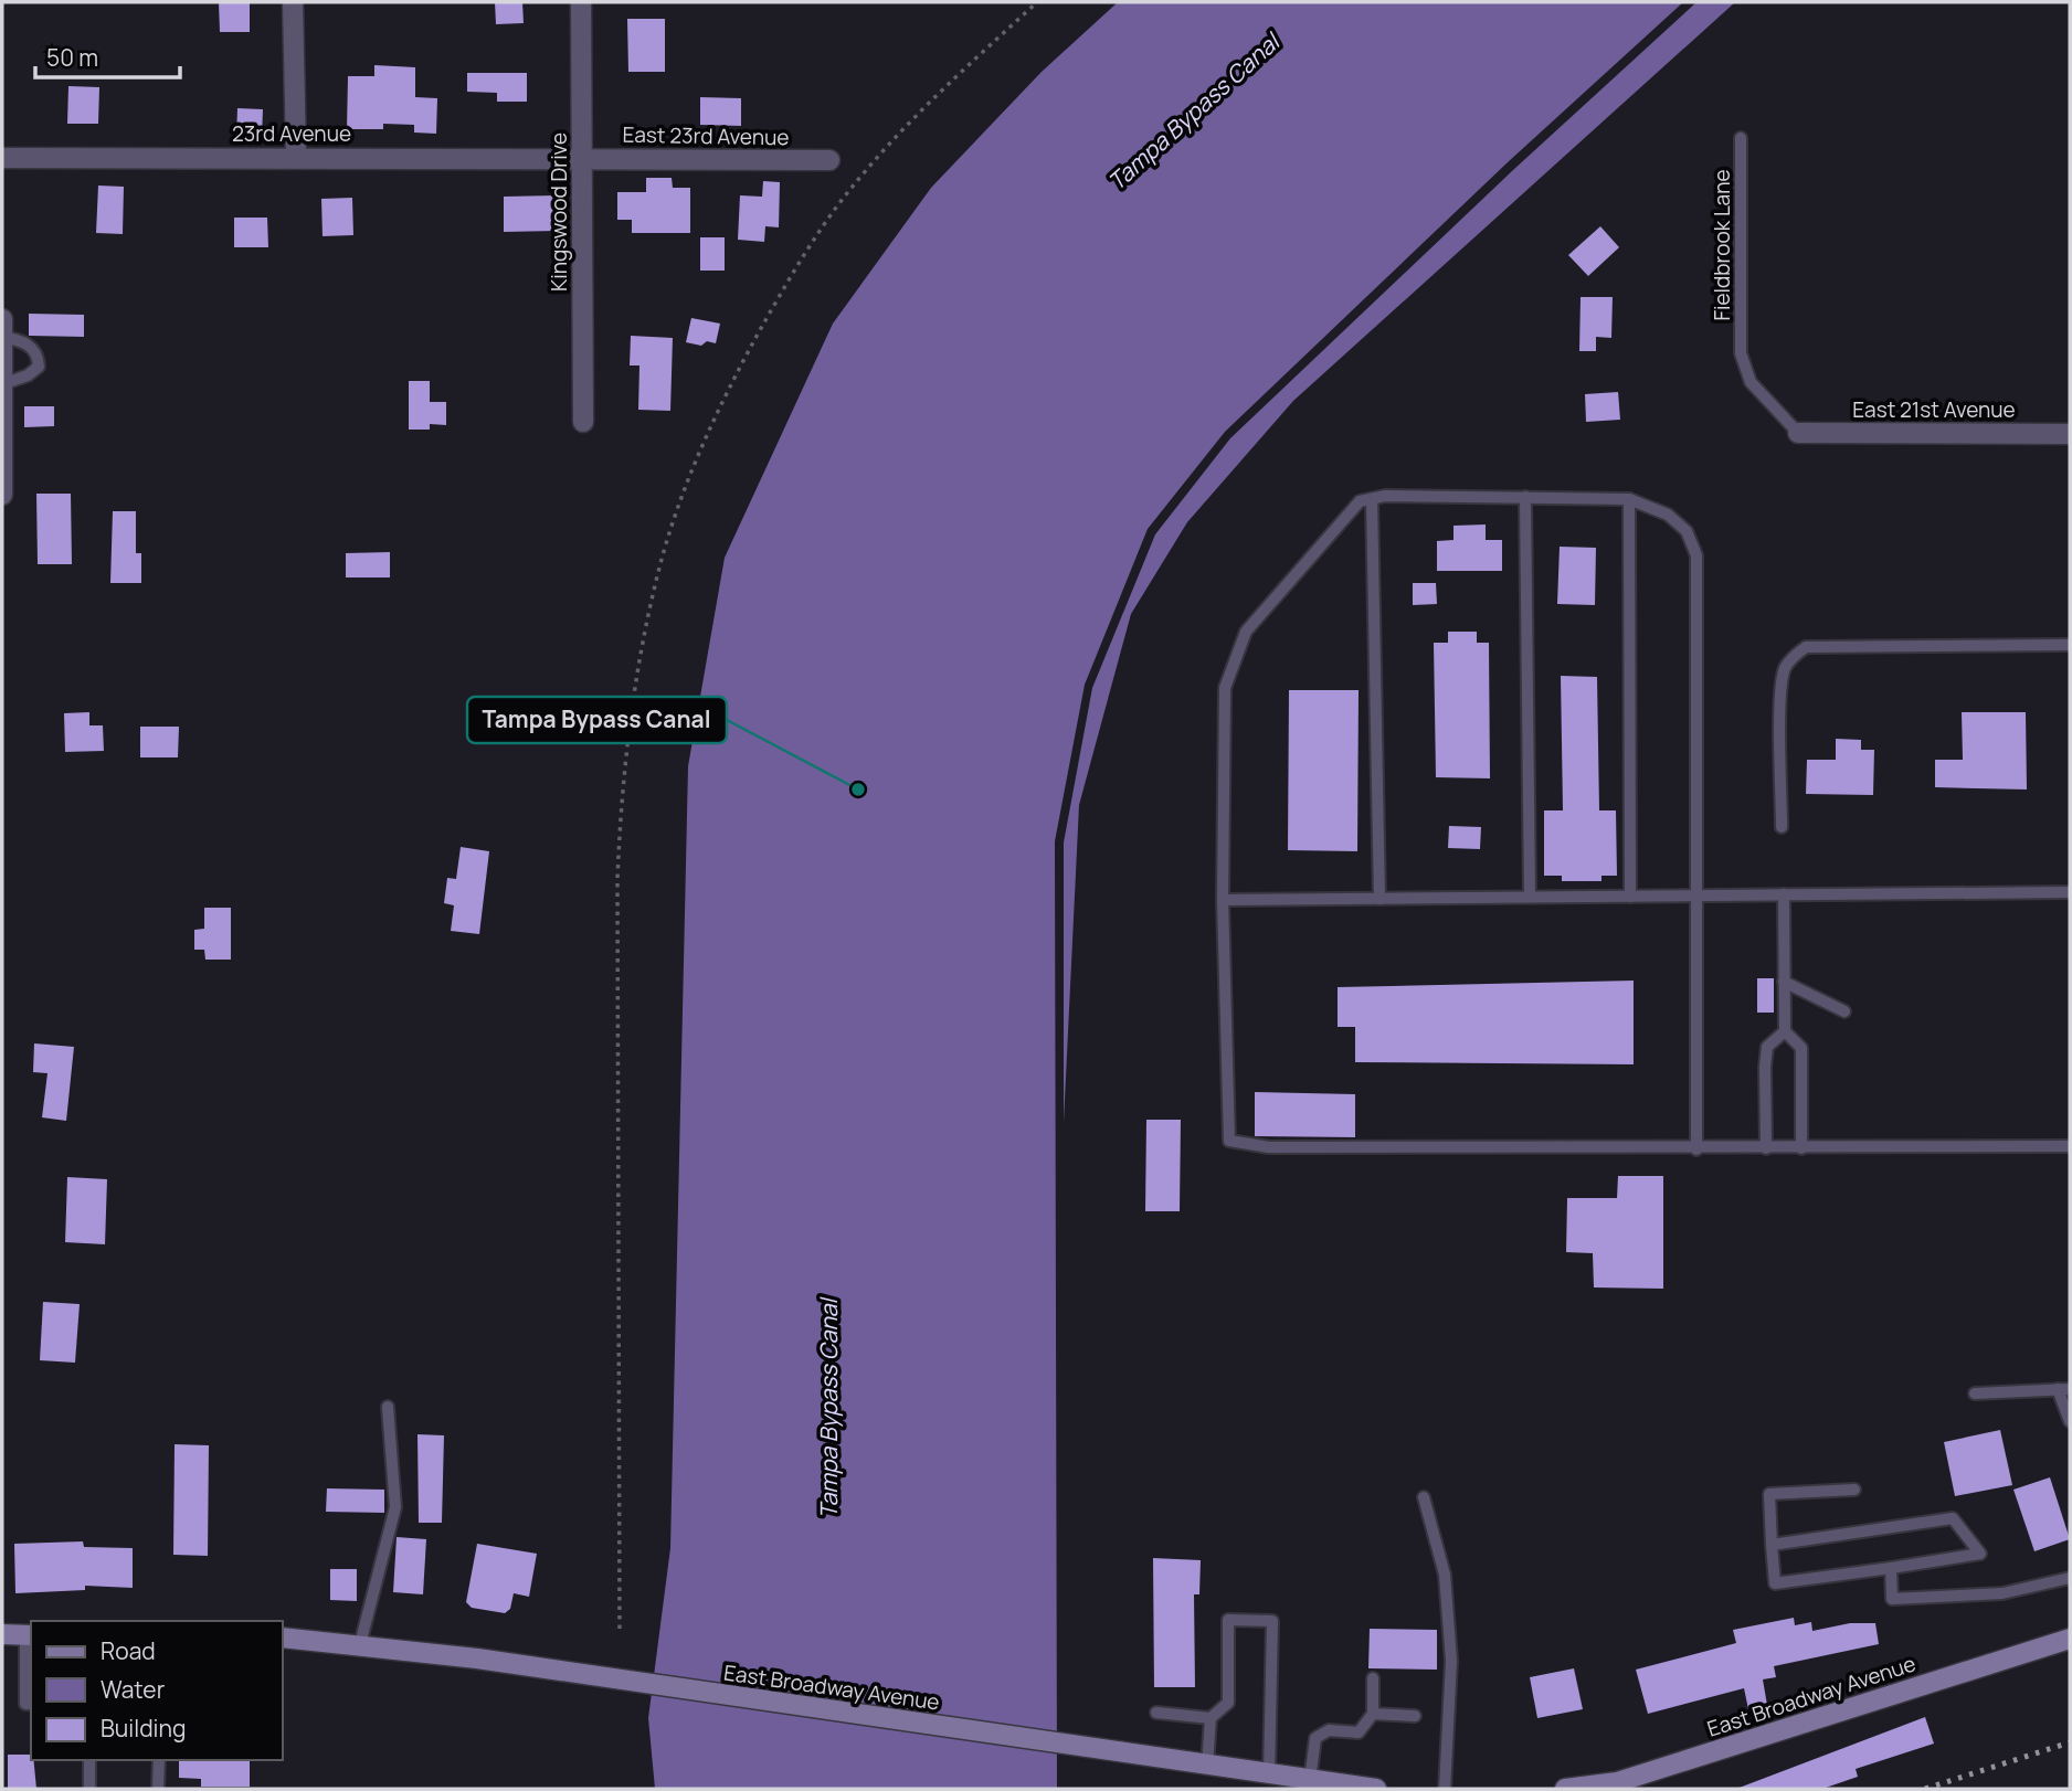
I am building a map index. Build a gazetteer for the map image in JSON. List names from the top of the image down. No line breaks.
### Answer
{"streets":{"main road":["East Broadway Avenue"],"street":["23rd Avenue","East 23rd Avenue","Kingswood Drive","East 21st Avenue"],"lane":["Fieldbrook Lane"]},"crossings":[["23rd Avenue","East 23rd Avenue"],["23rd Avenue","Kingswood Drive"],["East 23rd Avenue","Kingswood Drive"],["Fieldbrook Lane","East 21st Avenue"]],"water":["Tampa Bypass Canal"],"places":["Tampa Bypass Canal"],"legend":["Road","Water","Building"],"scale_bar":"50 m"}
